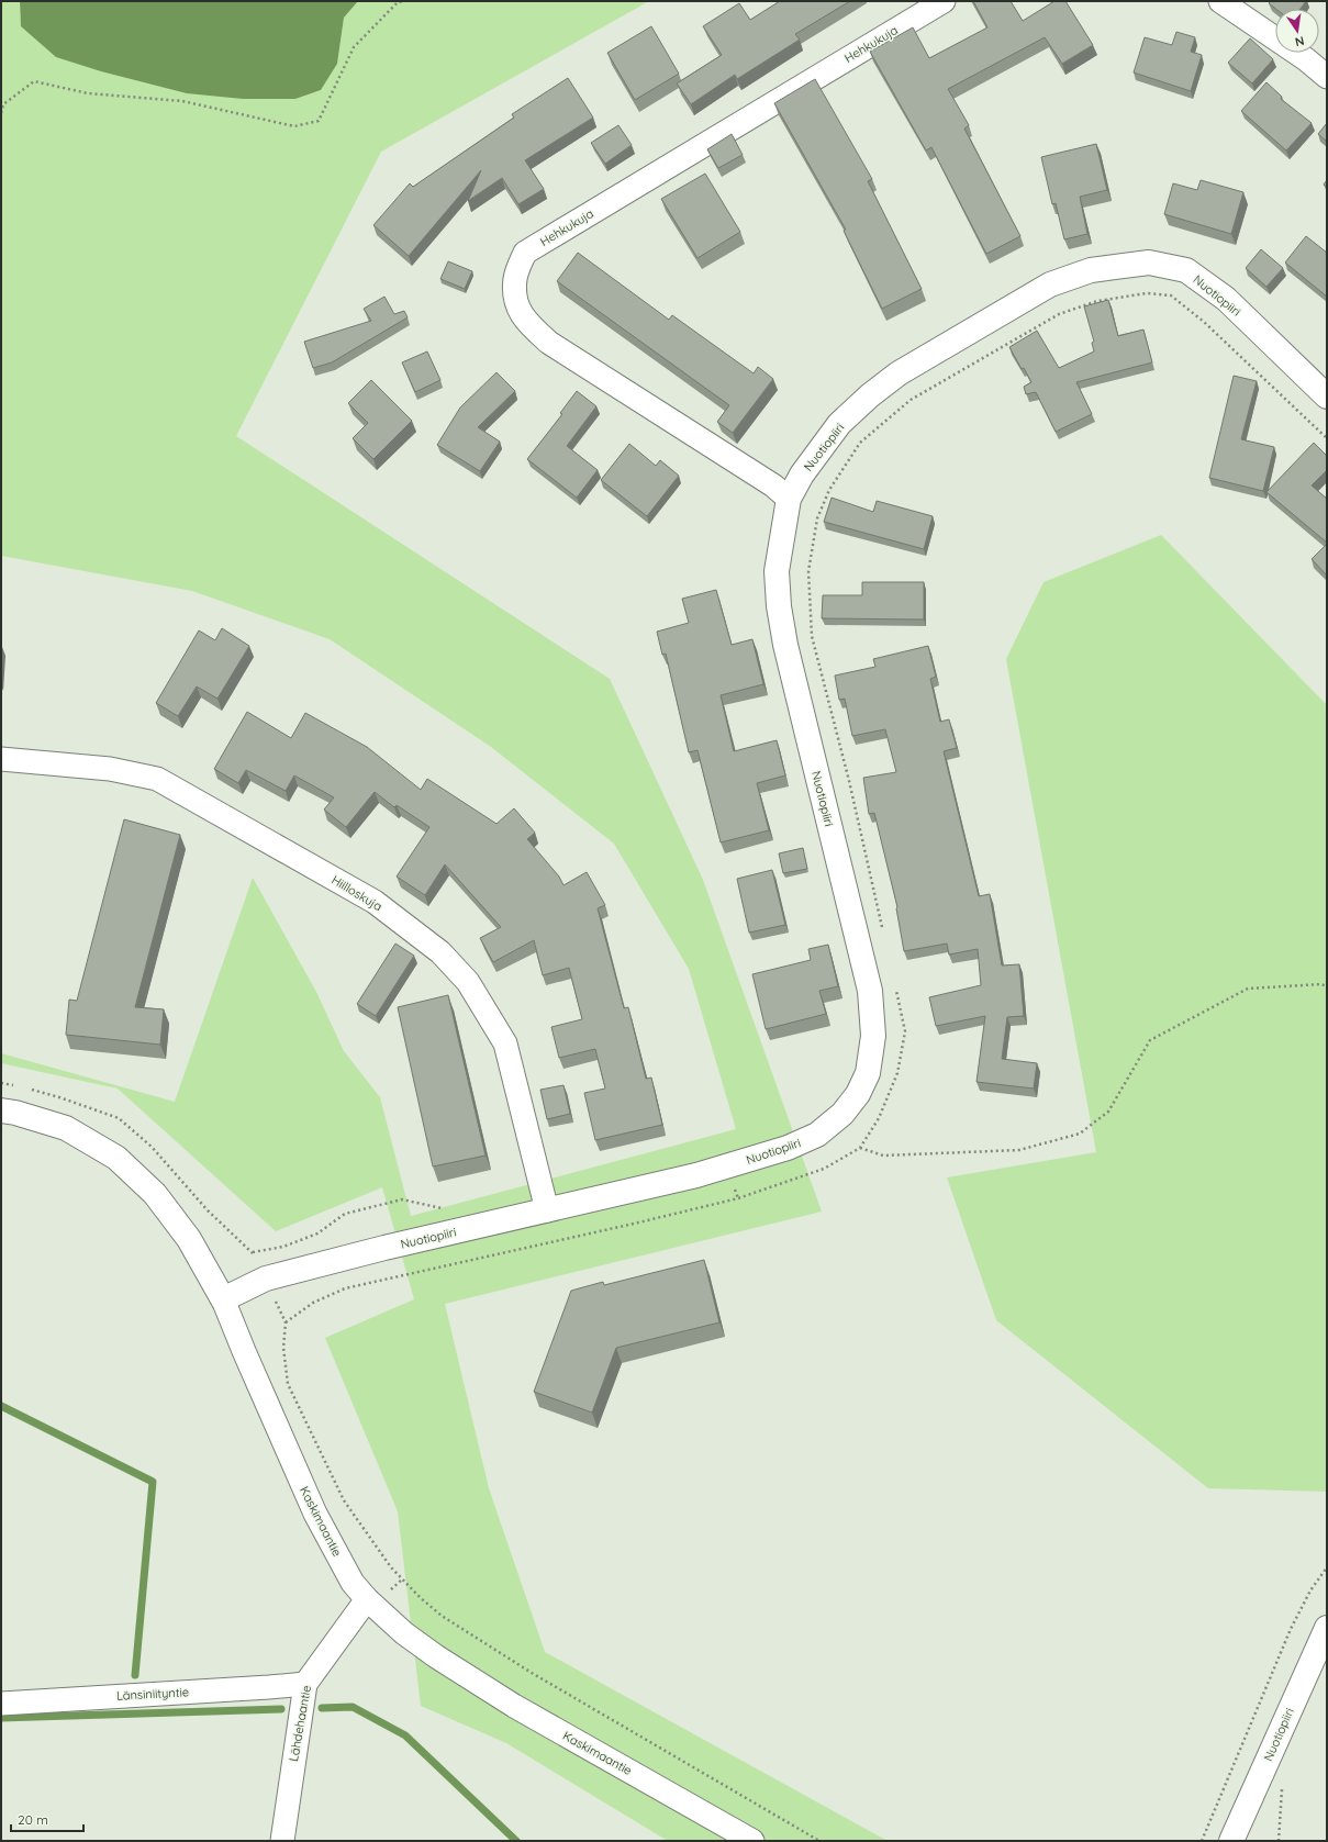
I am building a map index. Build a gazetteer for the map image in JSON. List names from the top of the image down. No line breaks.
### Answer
{"streets":{"street":["Hehkukuja","Nuotiopiiri","Hiilloskuja","Kaskimaantie","Länsiniityntie","Lähdehaantie"]},"crossings":[["Hehkukuja","Nuotiopiiri"],["Nuotiopiiri","Hiilloskuja"],["Nuotiopiiri","Kaskimaantie"],["Kaskimaantie","Lähdehaantie"],["Länsiniityntie","Lähdehaantie"]],"scale_bar":"20 m","north":"bottom"}
